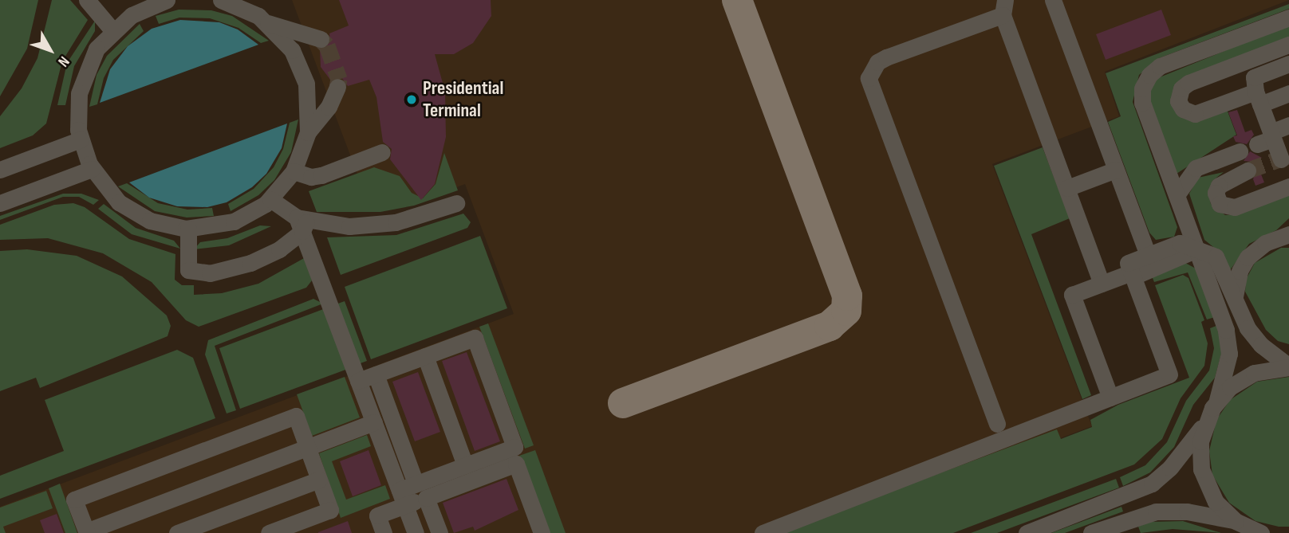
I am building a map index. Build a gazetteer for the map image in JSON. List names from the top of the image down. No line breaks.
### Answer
{"places":["Presidential Terminal"],"north":"bottom right"}
